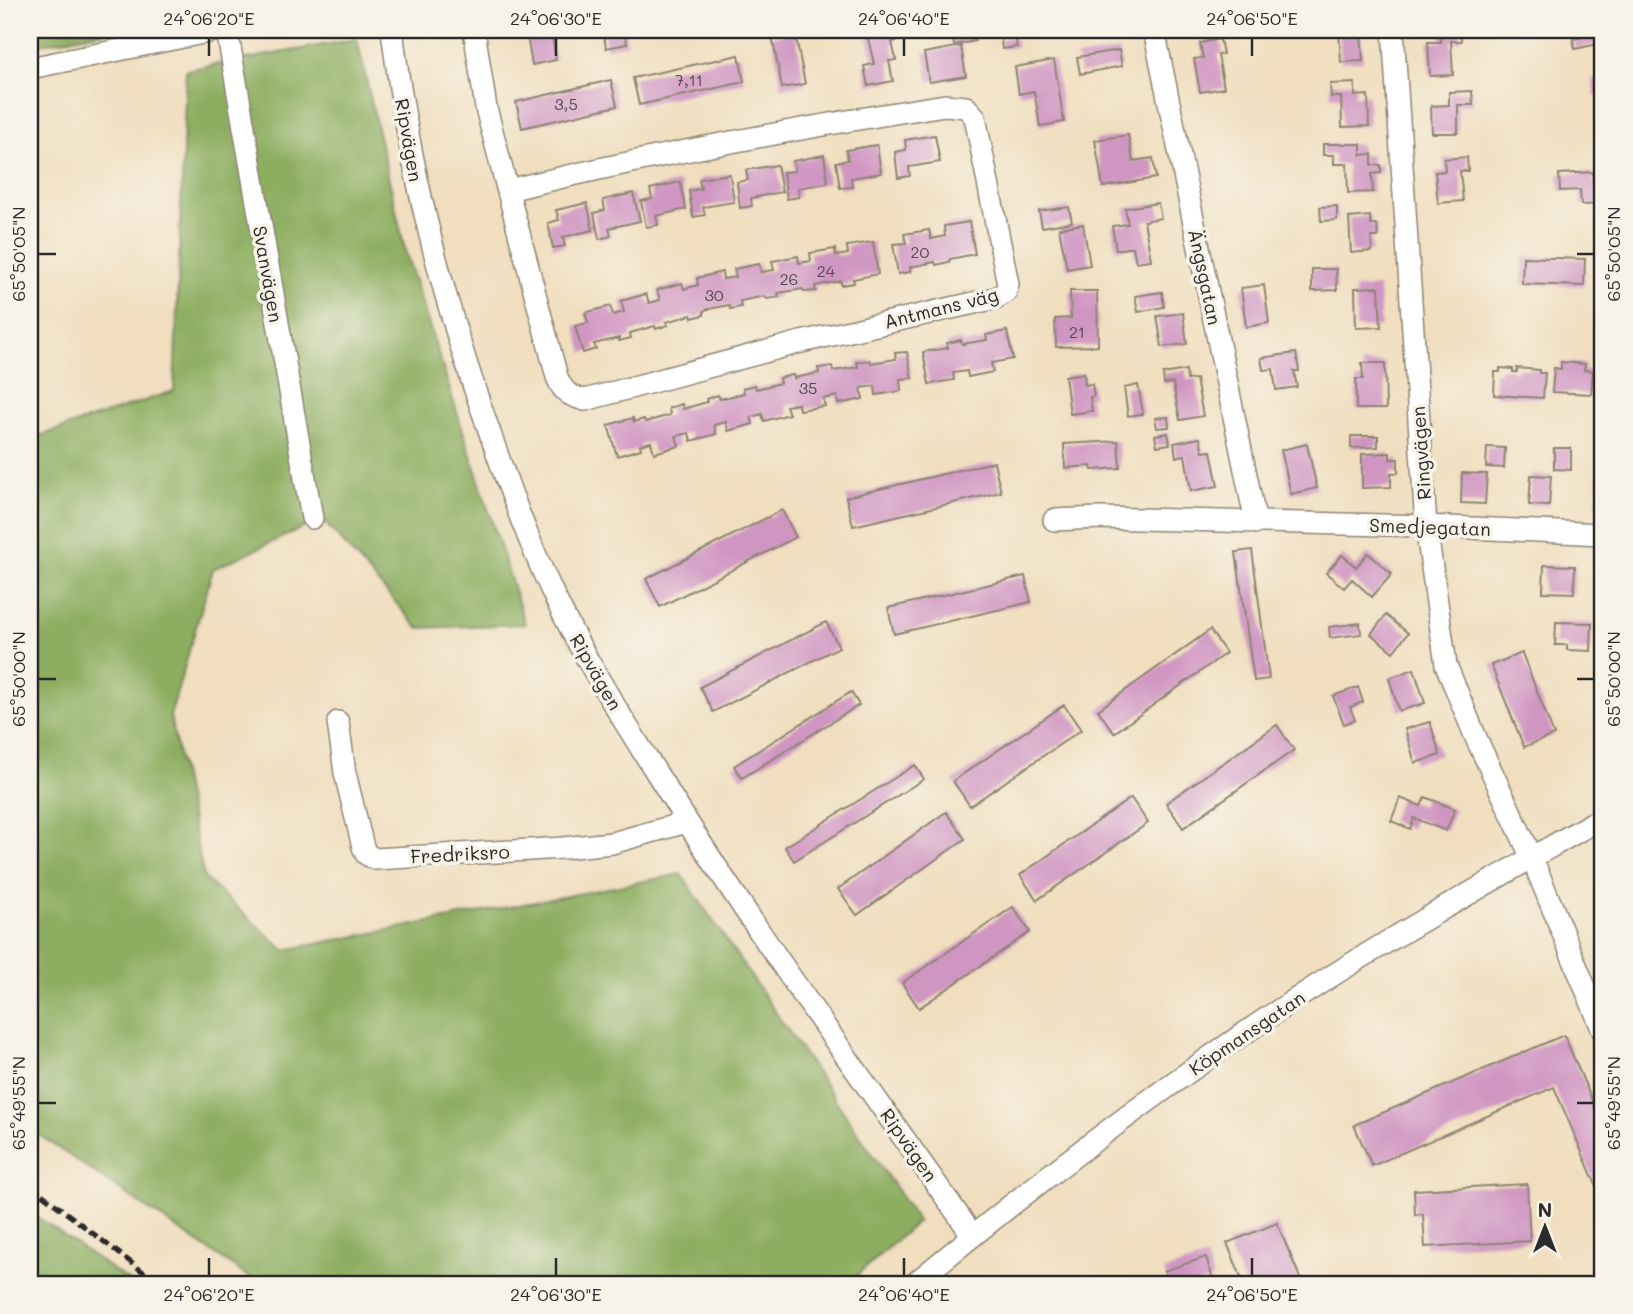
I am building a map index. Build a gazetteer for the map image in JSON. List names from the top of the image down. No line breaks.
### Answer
{"streets":{"street":["Ripvägen","Svanvägen","Ängsgatan","Antmans väg","Ringvägen","Smedjegatan","Fredriksro","Köpmansgatan"]},"crossings":[["Ripvägen","Fredriksro"],["Ripvägen","Köpmansgatan"],["Ängsgatan","Smedjegatan"],["Ringvägen","Smedjegatan"],["Ringvägen","Köpmansgatan"]],"house_numbers":["7,11","3,5","20","24","26","30","21","35"],"north":"top","coordinates":["24°06'20\"E","24°06'30\"E","24°06'40\"E","24°06'50\"E","65°50'05\"N","65°50'00\"N","65°49'55\"N"]}
